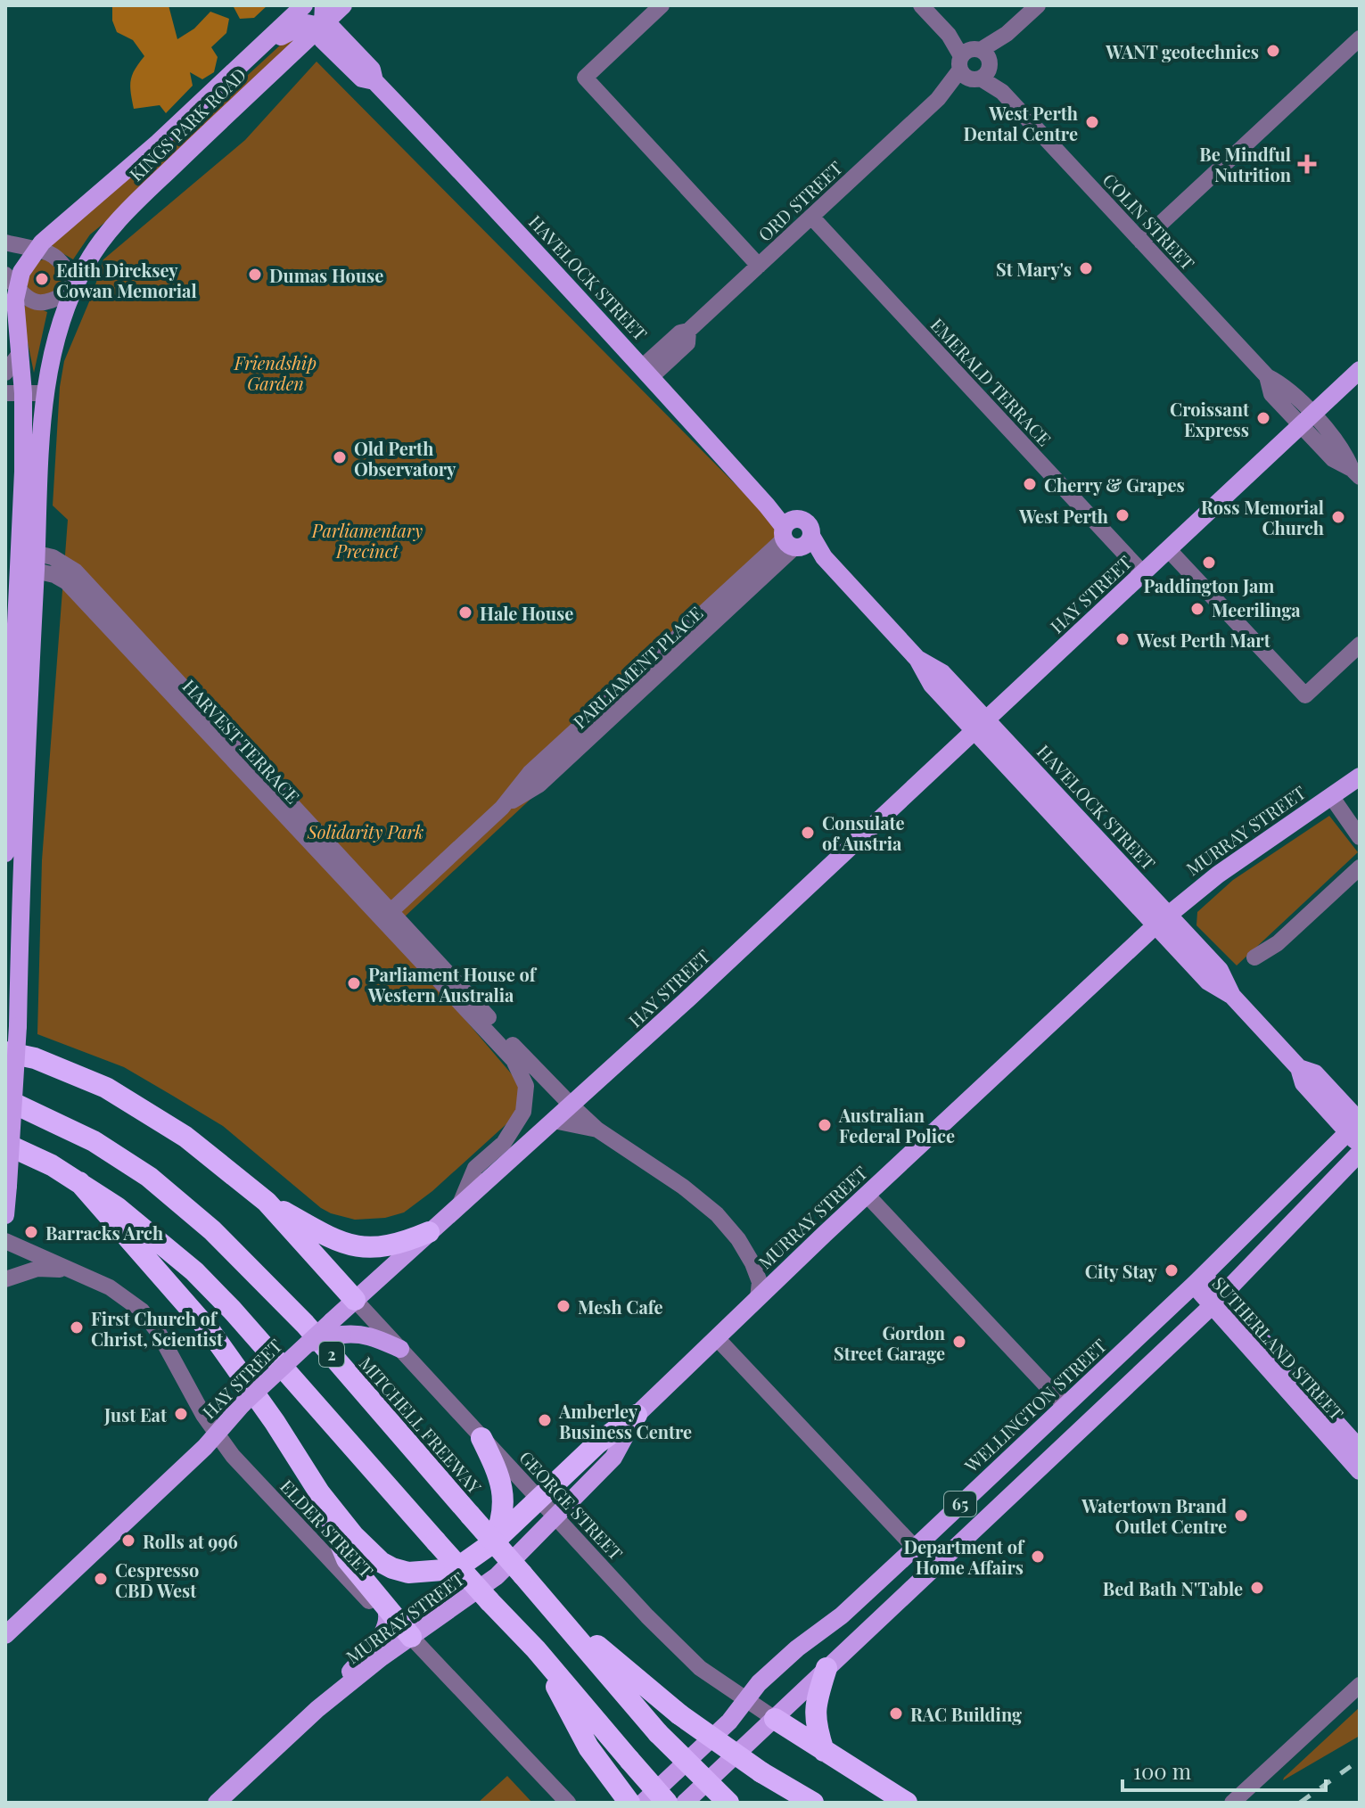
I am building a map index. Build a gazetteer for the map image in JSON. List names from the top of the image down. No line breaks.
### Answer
{"streets":{"highway":["2","MITCHELL FREEWAY"],"main road":["KINGS PARK ROAD","HAVELOCK STREET","HAY STREET","MURRAY STREET","SUTHERLAND STREET","WELLINGTON STREET","65"],"street":["ORD STREET","COLIN STREET","EMERALD TERRACE","PARLIAMENT PLACE","HARVEST TERRACE","GEORGE STREET","ELDER STREET"]},"crossings":[["KINGS PARK ROAD","HAVELOCK STREET"],["KINGS PARK ROAD","HARVEST TERRACE"],["ORD STREET","COLIN STREET"],["ORD STREET","HAVELOCK STREET"],["ORD STREET","EMERALD TERRACE"],["COLIN STREET","HAY STREET"],["HAVELOCK STREET","PARLIAMENT PLACE"],["EMERALD TERRACE","HAY STREET"],["HAY STREET","HARVEST TERRACE"],["HAY STREET","GEORGE STREET"],["HAY STREET","ELDER STREET"],["PARLIAMENT PLACE","HARVEST TERRACE"],["HARVEST TERRACE","MURRAY STREET"],["MURRAY STREET","GEORGE STREET"],["MURRAY STREET","ELDER STREET"],["SUTHERLAND STREET","WELLINGTON STREET"],["SUTHERLAND STREET","65"],["WELLINGTON STREET","GEORGE STREET"],["65","GEORGE STREET"]],"parks":["Friendship Garden","Parliamentary Precinct","Solidarity Park"],"places":{"other":["WANT geotechnics","West Perth Dental Centre","St Mary's","Dumas House","Edith Dircksey Cowan Memorial","Croissant Express","Old Perth Observatory","Cherry & Grapes","West Perth","Ross Memorial Church","Paddington Jam","Meerilinga","Hale House","West Perth Mart","Consulate of Austria","Parliament House of Western Australia","Australian Federal Police","Barracks Arch","City Stay","Mesh Cafe","First Church of Christ, Scientist","Gordon Street Garage","Just Eat","Amberley Business Centre","Watertown Brand Outlet Centre","Rolls at 996","Department of Home Affairs","Cespresso CBD West","Bed Bath N'Table","RAC Building"],"health":["Be Mindful Nutrition"]},"scale_bar":"100 m"}
